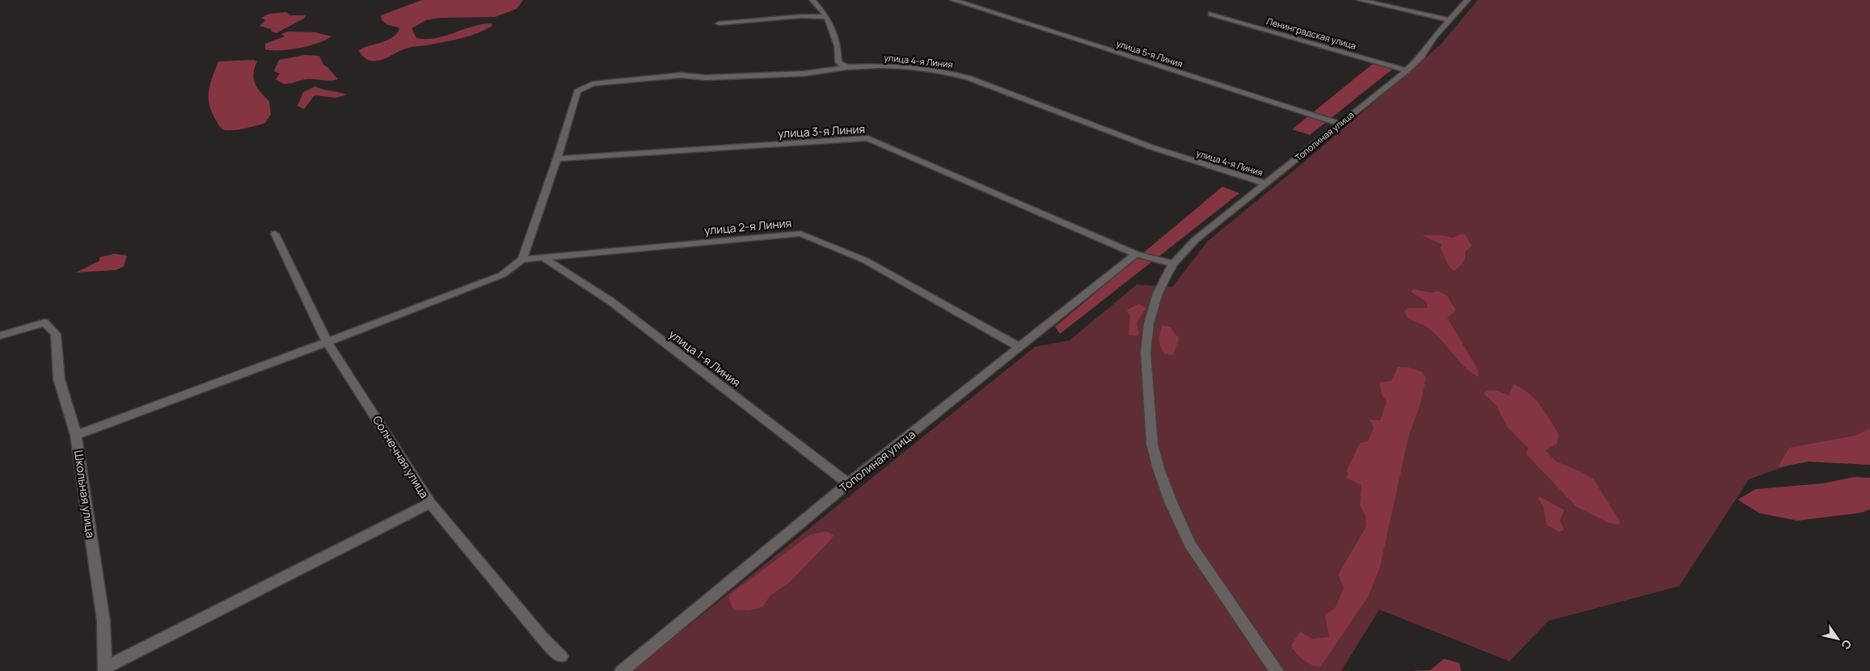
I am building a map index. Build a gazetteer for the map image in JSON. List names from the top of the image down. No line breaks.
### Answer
{"streets":{"street":["Ленинградская улица","улица 5-я Линия","улица 4-я Линия","улица 3-я Линия","Тополиная улица","улица 2-я Линия","улица 1-я Линия","Солнечная улица","Школьная улица"]},"crossings":[["Ленинградская улица","Тополиная улица"],["улица 5-я Линия","Тополиная улица"],["улица 4-я Линия","улица 3-я Линия"],["улица 4-я Линия","Тополиная улица"],["улица 3-я Линия","Тополиная улица"],["Тополиная улица","улица 2-я Линия"],["Тополиная улица","улица 1-я Линия"],["улица 2-я Линия","улица 1-я Линия"]],"north":"bottom right"}
